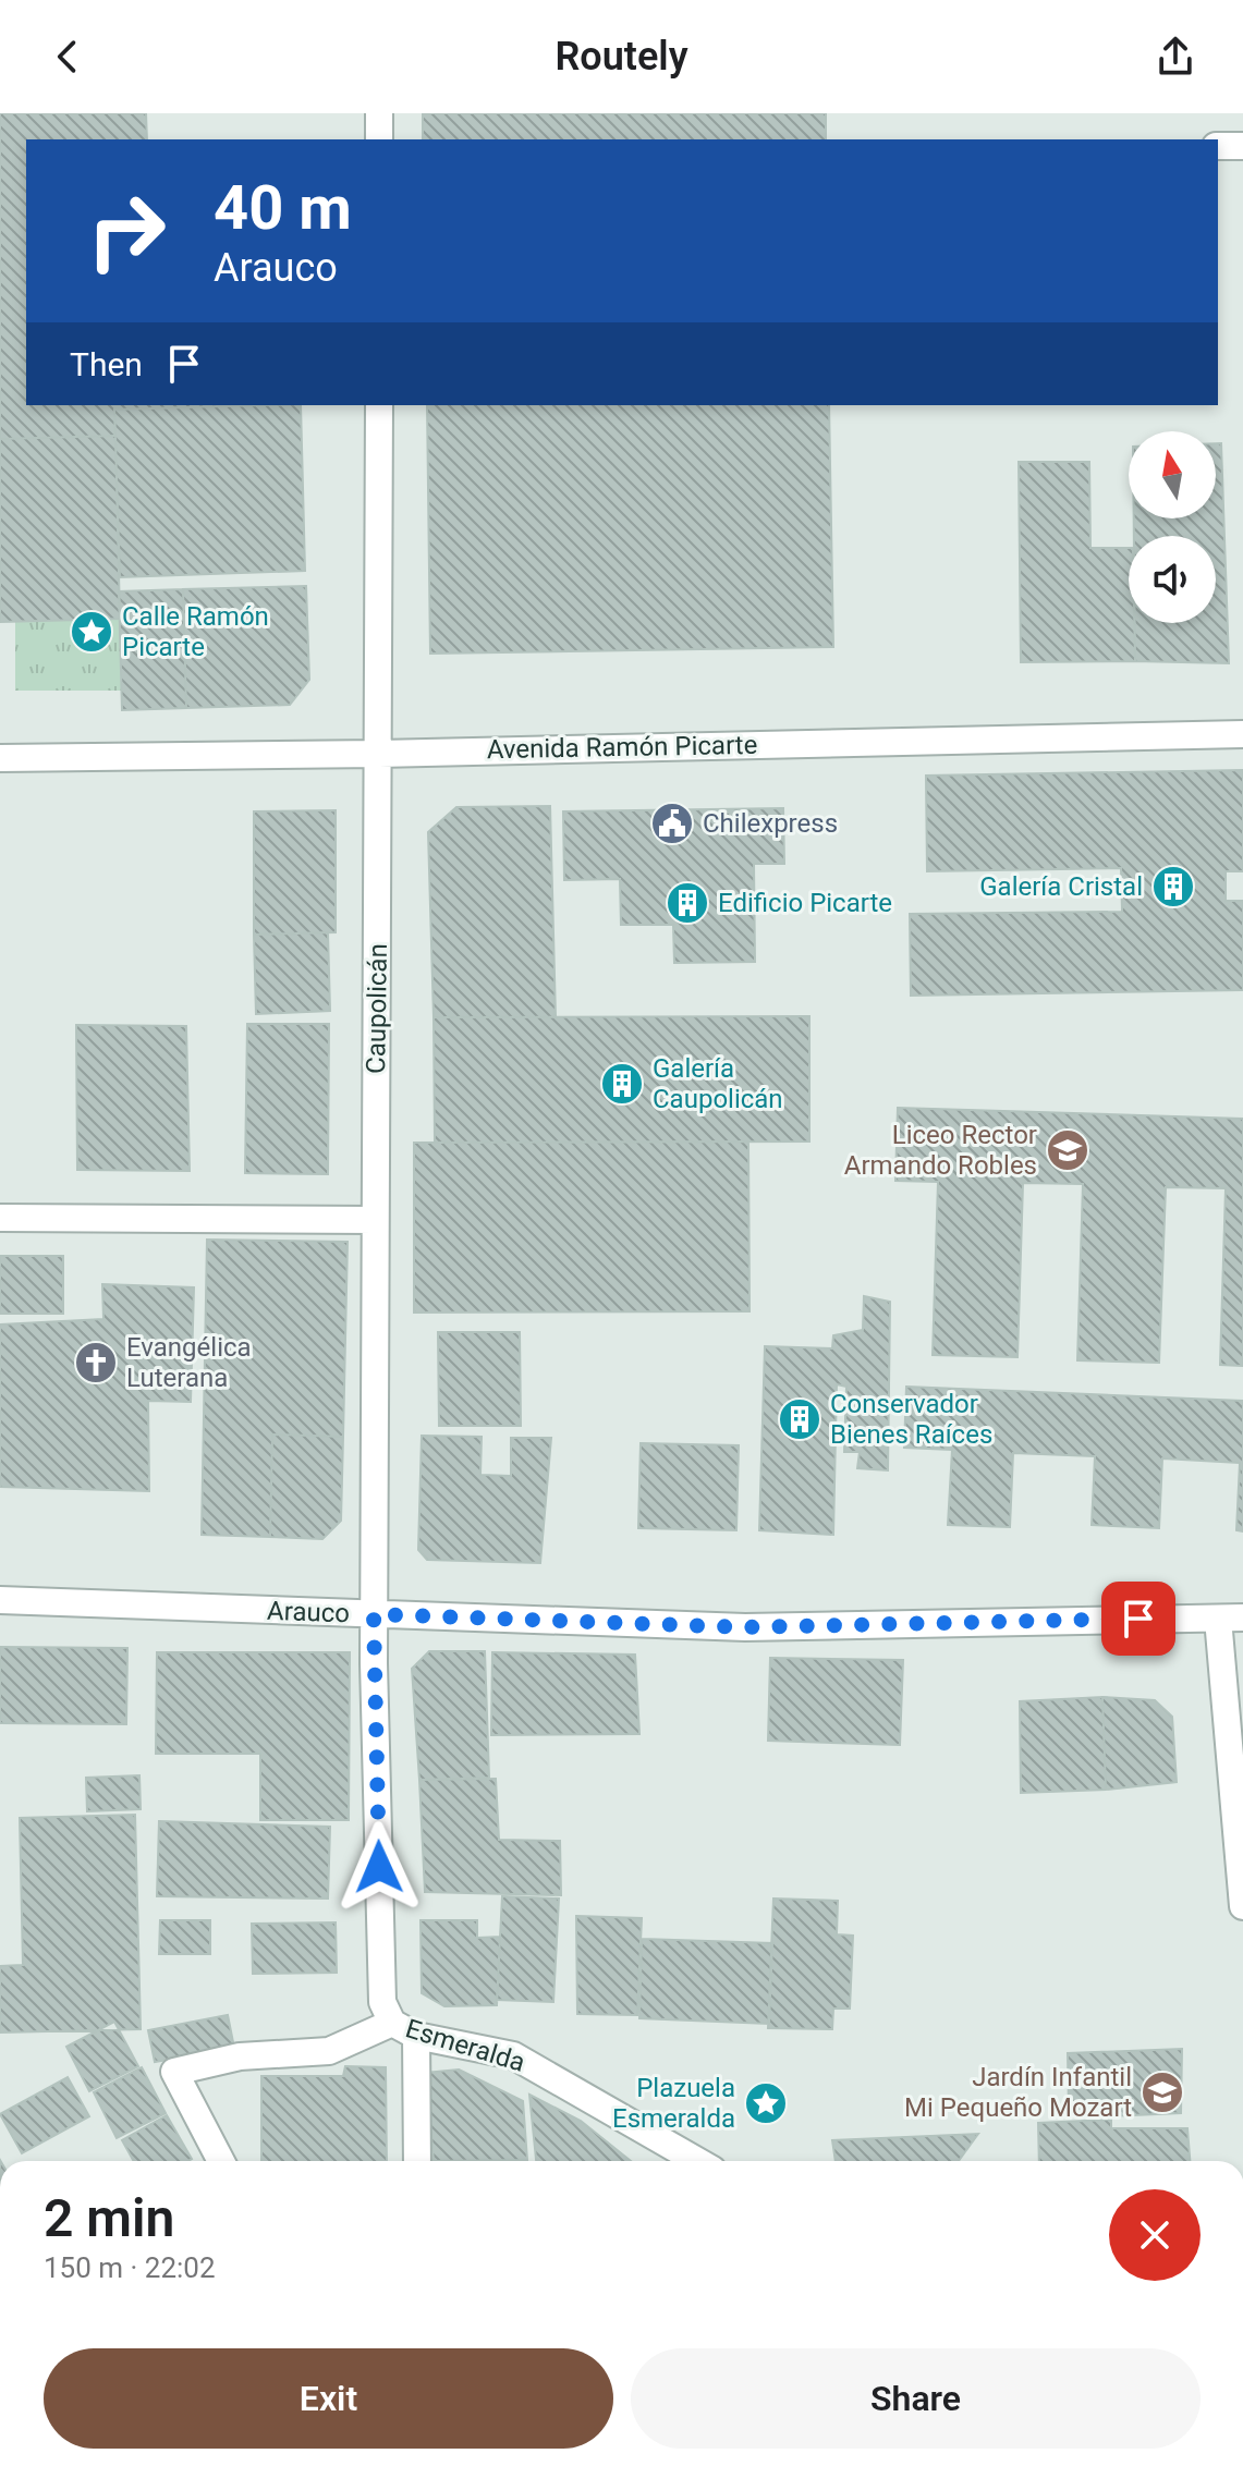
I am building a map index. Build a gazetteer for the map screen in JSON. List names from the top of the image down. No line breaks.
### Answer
{"streets":{"street":["Avenida Ramón Picarte","Caupolicán","Arauco","Esmeralda"]},"crossings":[["Avenida Ramón Picarte","Caupolicán"],["Caupolicán","Arauco"],["Caupolicán","Esmeralda"],["Arauco","Esmeralda"]],"places":{"place":["Calle Ramón Picarte","Plazuela Esmeralda"],"public building":["Chilexpress"],"building":["Galería Cristal","Edificio Picarte","Galería Caupolicán","Conservador Bienes Raíces"],"school or university":["Liceo Rector Armando Robles","Jardín Infantil Mi Pequeño Mozart"],"church":["Evangélica Luterana"]},"north":"top","page":{"header":"Routely","turn":["40 m","Arauco"],"then":"Then","heading":["2 min","150 m · 22:02"],"buttons":["Exit","Share"]}}
